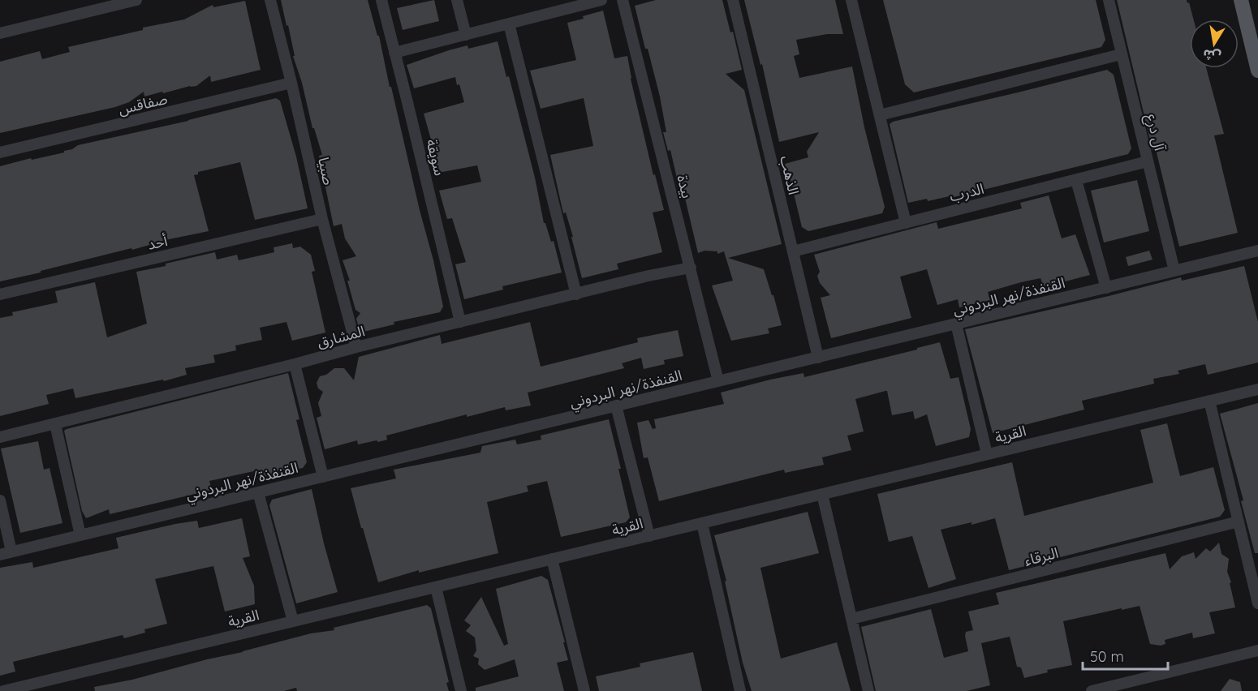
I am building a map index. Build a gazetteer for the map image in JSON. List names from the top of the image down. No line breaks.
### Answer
{"streets":{"street":["صفاقس","آل درع","سويقة","صبيا","الذهب","بيدة","الدرب","أحد","القنفذة/نهر البردوني","المشارق","القرية","البرقاء"]},"crossings":[["صفاقس","صبيا"],["آل درع","الدرب"],["آل درع","القنفذة/نهر البردوني"],["سويقة","المشارق"],["صبيا","أحد"],["صبيا","المشارق"],["الذهب","الدرب"],["الذهب","القنفذة/نهر البردوني"],["بيدة","القنفذة/نهر البردوني"],["بيدة","المشارق"]],"scale_bar":"50 m","north":"bottom"}
